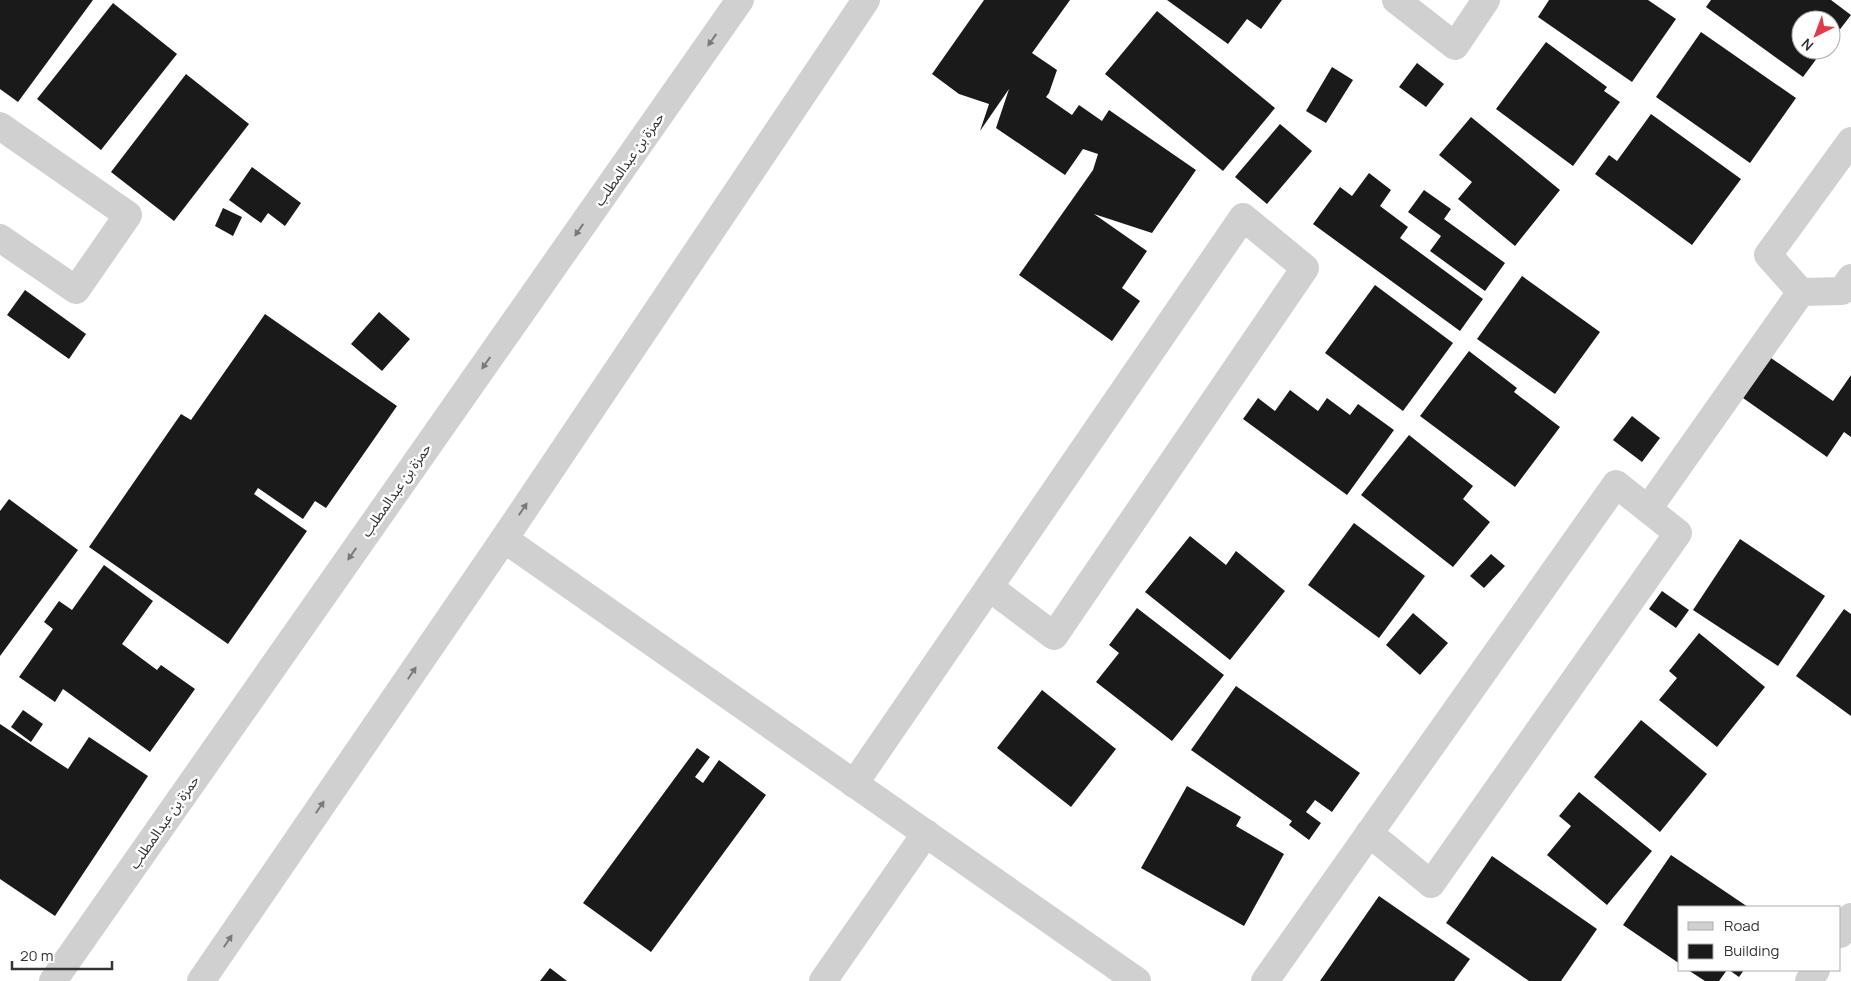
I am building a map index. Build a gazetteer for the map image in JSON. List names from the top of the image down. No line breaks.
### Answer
{"streets":{"street":["حمزة بن عبدالمطلب"]},"legend":["Road","Building"],"scale_bar":"20 m","north":"bottom left"}
